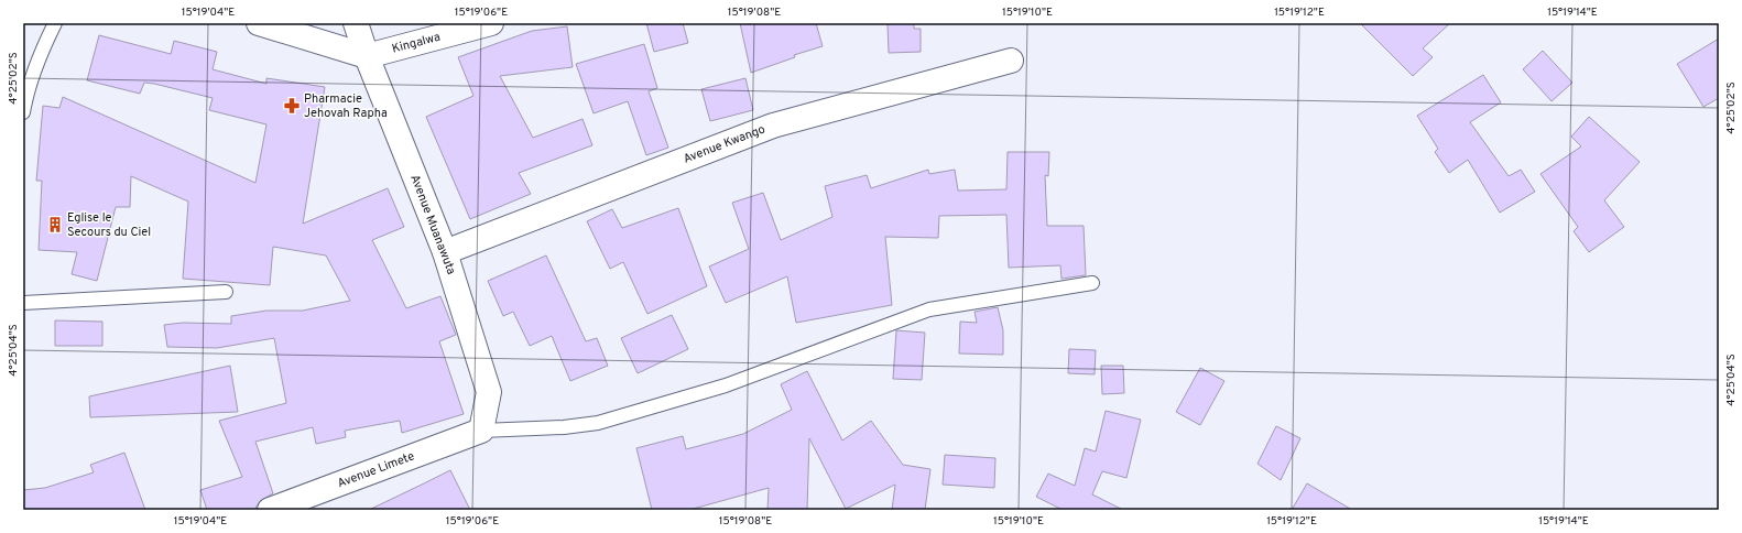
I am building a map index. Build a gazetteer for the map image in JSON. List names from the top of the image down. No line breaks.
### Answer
{"streets":{"street":["Kingalwa","Avenue Kwango","Avenue Muanawuta","Avenue Limete"]},"crossings":[["Kingalwa","Avenue Muanawuta"],["Avenue Kwango","Avenue Muanawuta"],["Avenue Muanawuta","Avenue Limete"]],"places":{"pharmacy":["Pharmacie Jehovah Rapha"],"building":["Eglise le Secours du Ciel"]},"coordinates":["15°19'04\"E","15°19'06\"E","15°19'08\"E","15°19'10\"E","15°19'12\"E","15°19'14\"E","4°25'02\"S","4°25'04\"S"]}
